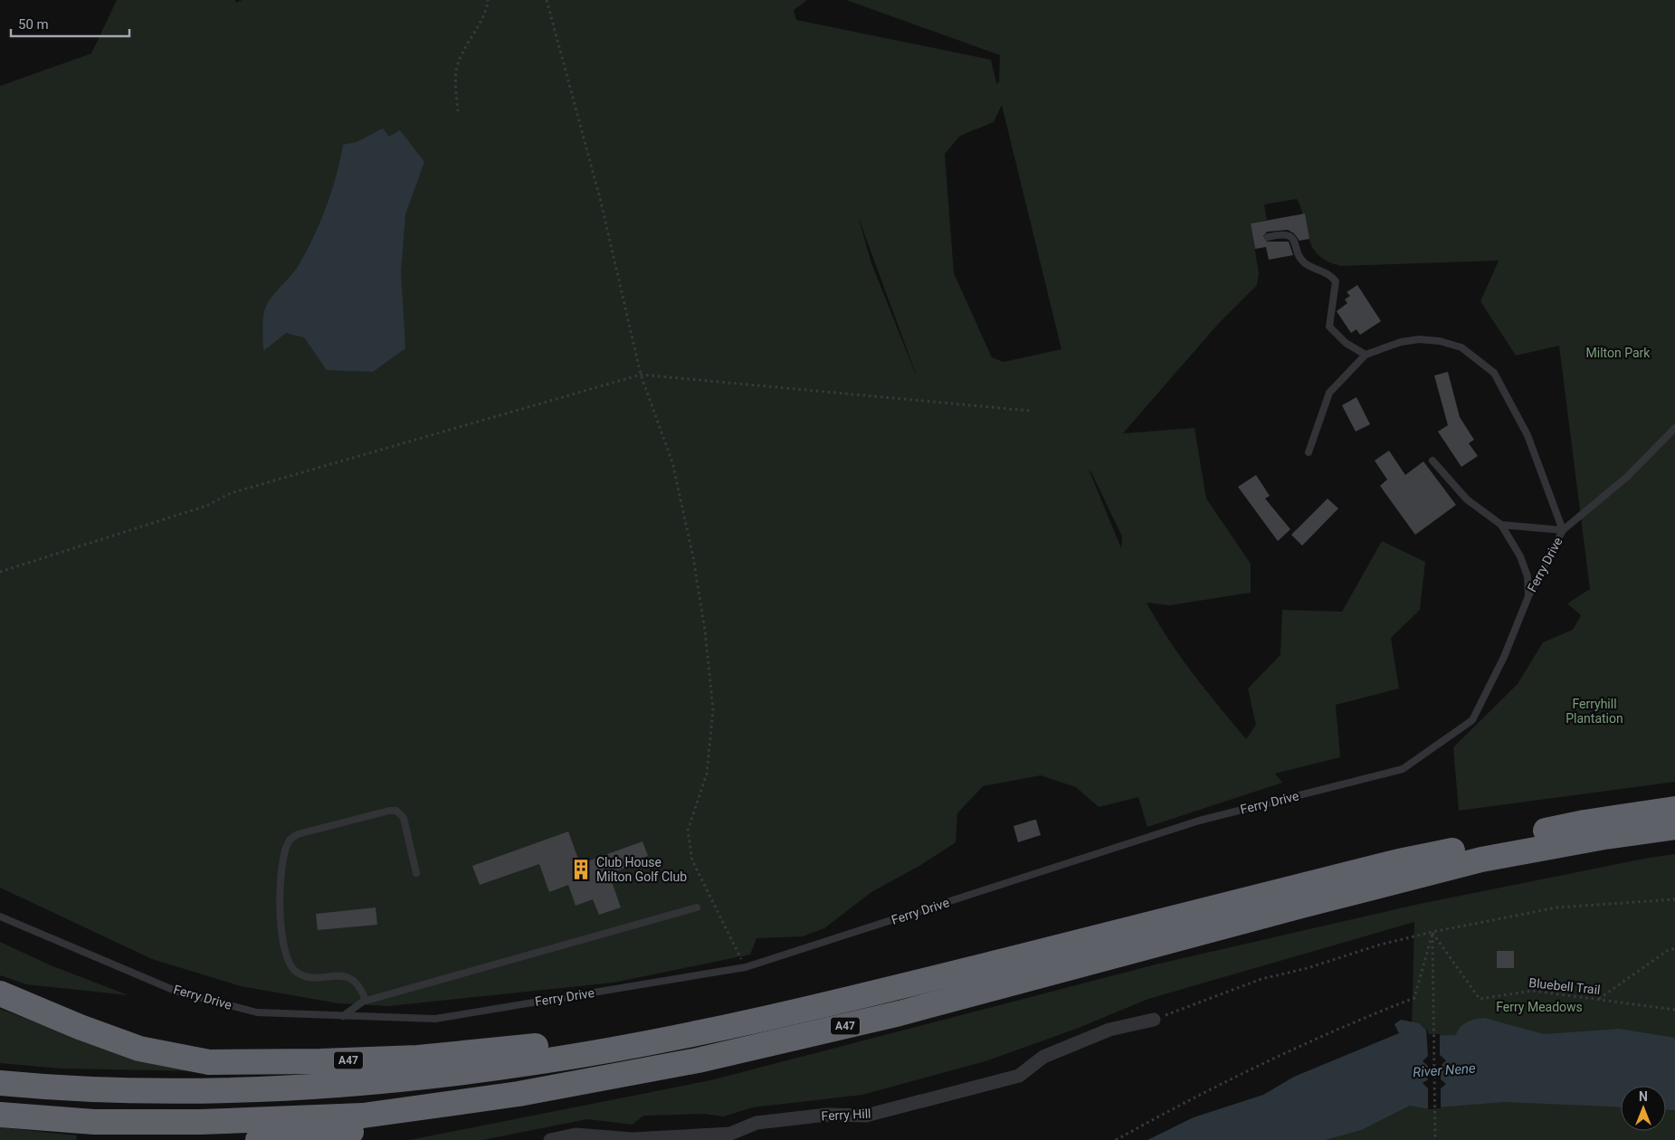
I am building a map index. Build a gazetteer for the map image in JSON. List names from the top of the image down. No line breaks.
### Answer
{"streets":{"highway":["A47"],"street":["Ferry Hill"],"lane":["Ferry Drive"],"path":["Bluebell Trail"]},"water":["River Nene"],"parks":["Milton Park","Ferryhill Plantation","Ferry Meadows"],"places":{"building":["Club House Milton Golf Club"]},"scale_bar":"50 m","north":"top"}
